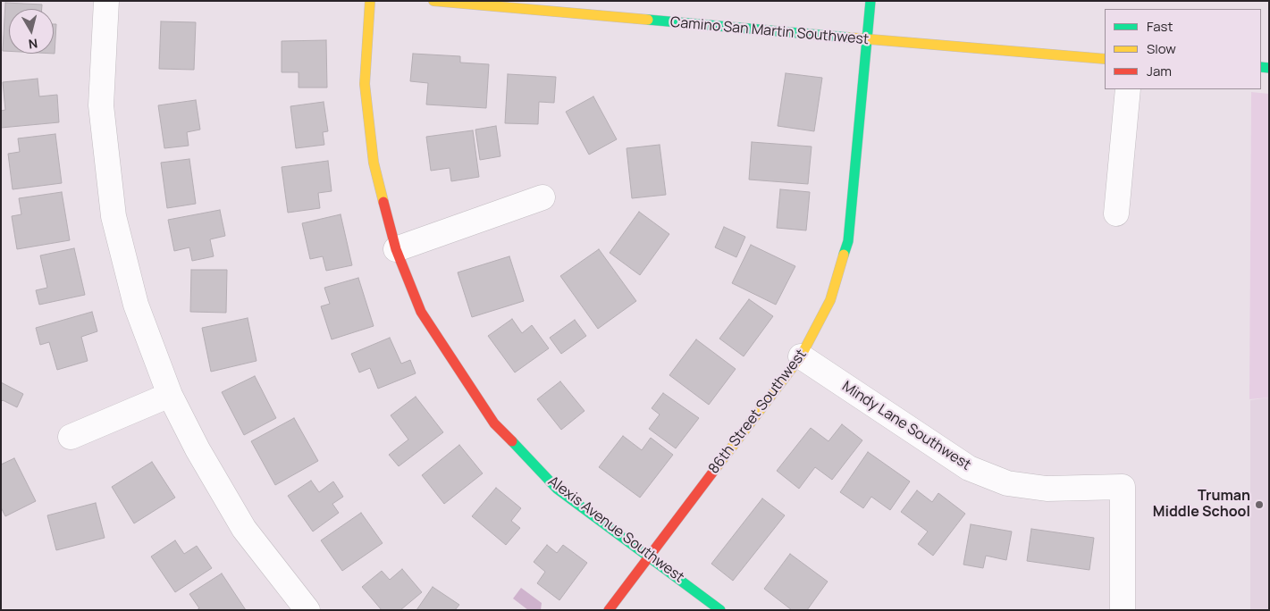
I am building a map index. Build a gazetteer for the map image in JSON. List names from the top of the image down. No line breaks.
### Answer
{"streets":{"street":["Camino San Martin Southwest","86th Street Southwest","Mindy Lane Southwest","Alexis Avenue Southwest"]},"crossings":[["Camino San Martin Southwest","86th Street Southwest"],["86th Street Southwest","Mindy Lane Southwest"],["86th Street Southwest","Alexis Avenue Southwest"]],"places":["Truman Middle School"],"legend":["Fast","Slow","Jam"],"north":"bottom"}
